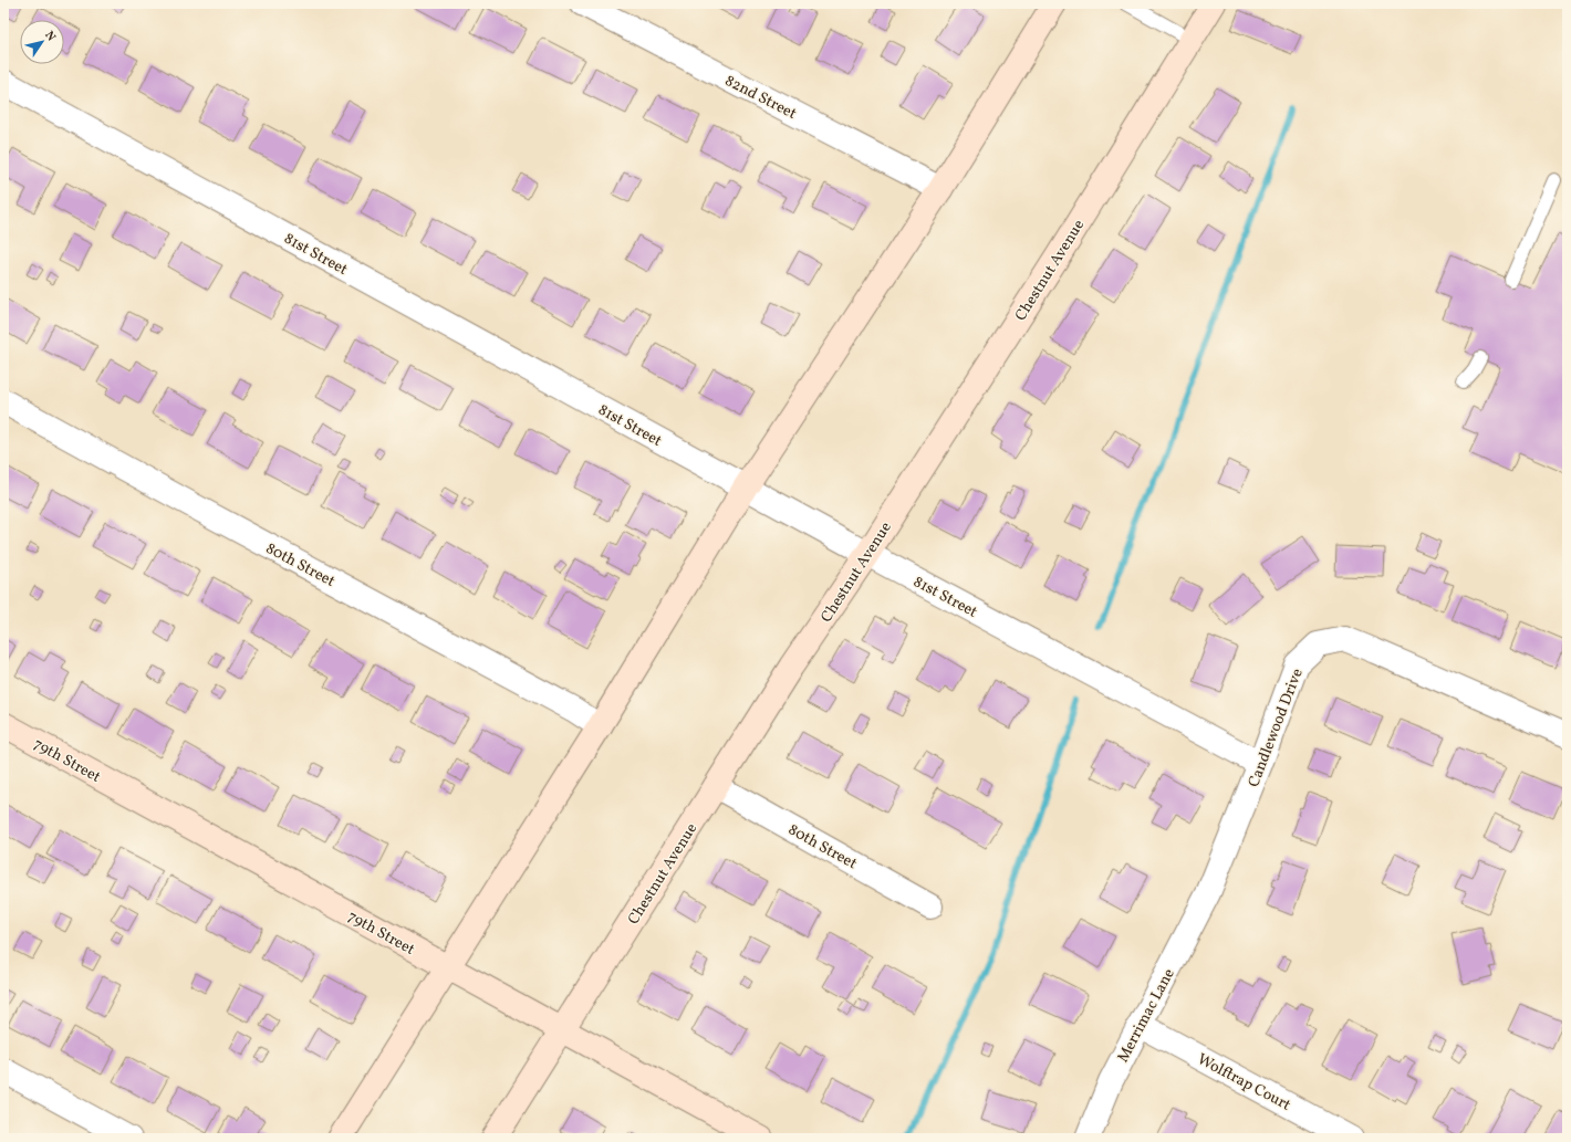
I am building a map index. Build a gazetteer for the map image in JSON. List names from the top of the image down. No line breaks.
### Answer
{"streets":{"street":["82nd Street","81st Street","Chestnut Avenue","80th Street","Candlewood Drive","79th Street","Merrimac Lane","Wolftrap Court"]},"crossings":[["81st Street","Chestnut Avenue"],["81st Street","Candlewood Drive"],["Chestnut Avenue","80th Street"],["Chestnut Avenue","79th Street"],["Candlewood Drive","Merrimac Lane"],["Merrimac Lane","Wolftrap Court"]],"north":"top right"}
